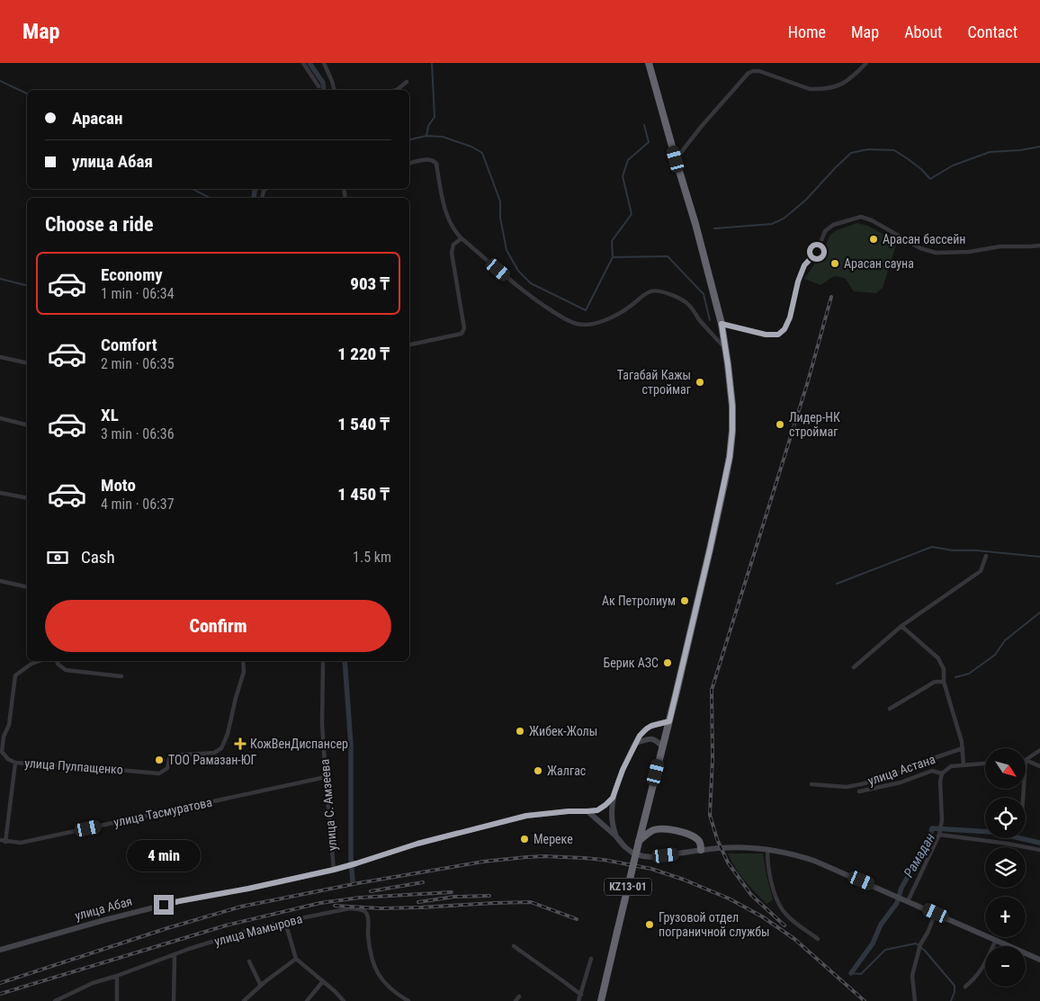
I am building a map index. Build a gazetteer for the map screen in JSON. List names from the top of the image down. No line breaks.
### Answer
{"streets":{"highway":["KZ13-01"],"main road":["улица Абая"],"street":["улица Пулпащенко","улица Астана","улица С. Амзеева","улица Тасмуратова","улица Мамырова"]},"crossings":[["улица С. Амзеева","улица Тасмуратова"],["улица С. Амзеева","улица Абая"]],"water":["Рамадан"],"places":{"other":["Арасан бассейн","Арасан сауна","Тагабай Кажы строймаг","Лидер-НК строймаг","Ак Петролиум","Берик АЗС","Жибек-Жолы","ТОО Рамазан-ЮГ","Жалгас","Мереке","Грузовой отдел пограничной службы"],"health":["КожВенДиспансер"]},"north":"bottom right","page":{"header":"Map","nav":["Home","Map","About","Contact"],"banner":["Арасан","улица Абая"],"heading":"Choose a ride","list":[{"name":"Economy","note":"1 min · 06:34","value":"903 ₸"},{"name":"Comfort","note":"2 min · 06:35","value":"1 220 ₸"},{"name":"XL","note":"3 min · 06:36","value":"1 540 ₸"},{"name":"Moto","note":"4 min · 06:37","value":"1 450 ₸"}],"pay":["Cash","1.5 km"],"buttons":"Confirm","map_buttons":["+","−"],"bubble":"4 min"}}
